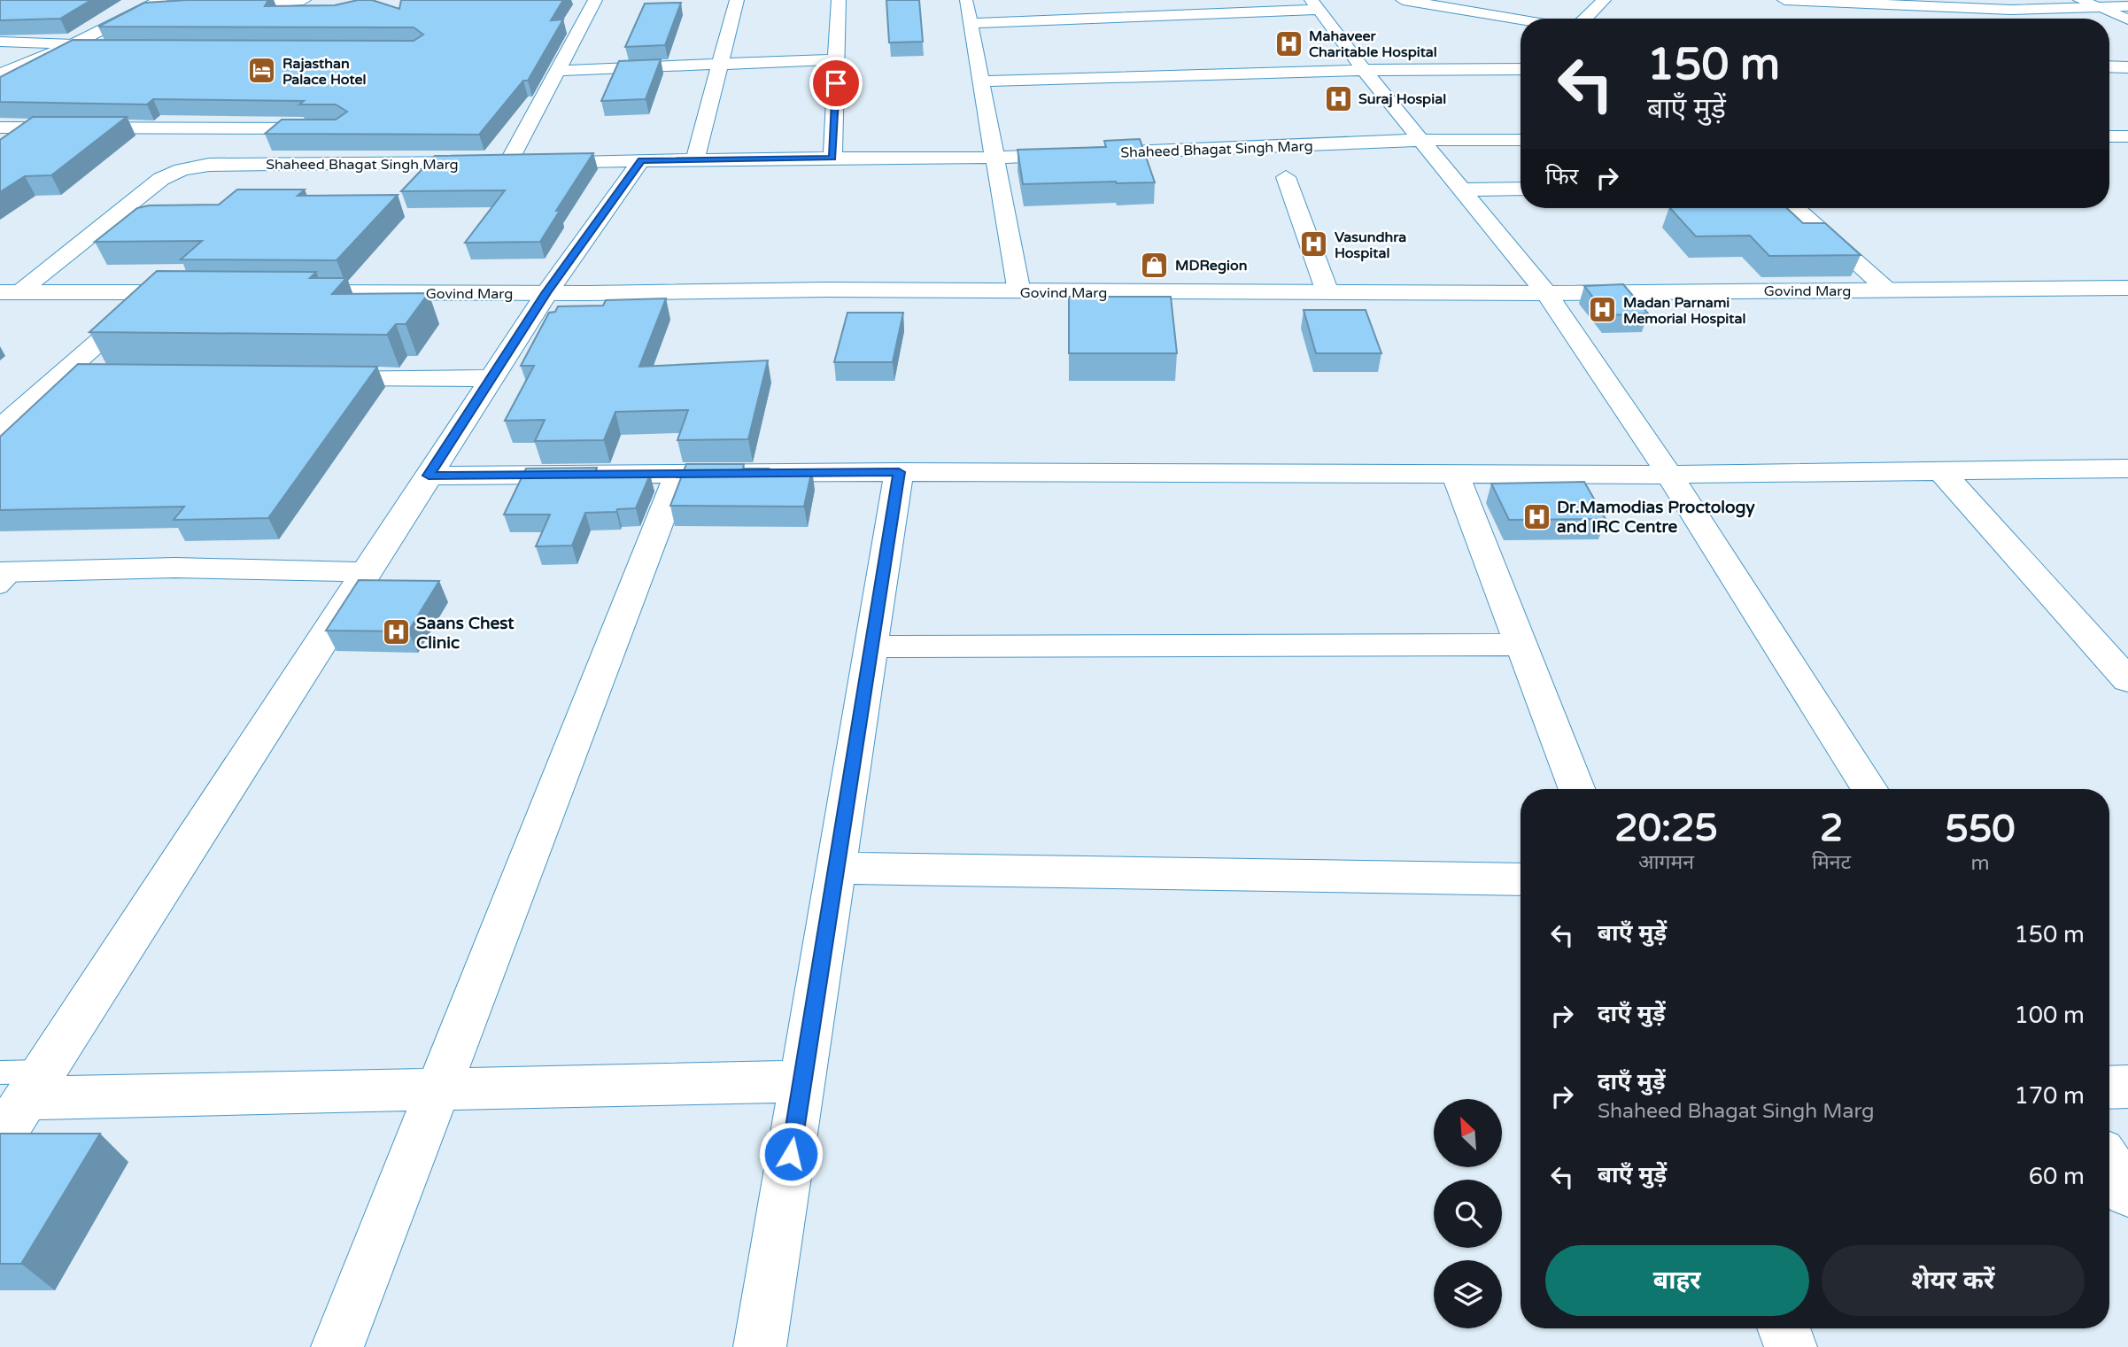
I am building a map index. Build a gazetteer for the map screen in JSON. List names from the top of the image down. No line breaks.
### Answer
{"streets":{"street":["Shaheed Bhagat Singh Marg","Govind Marg"]},"places":{"hospital":["Mahaveer Charitable Hospital","Suraj Hospial","Vasundhra Hospital","Madan Parnami Memorial Hospital","Dr.Mamodias Proctology and IRC Centre","Saans Chest Clinic"],"hotel":["Rajasthan Palace Hotel"],"shop":["MDRegion"]},"north":"top left","page":{"turn":["150 m","बाएँ मुड़ें"],"then":"फिर","eta":["20:25","आगमन","2","मिनट","550","m"],"list":[{"name":"बाएँ मुड़ें","value":"150 m"},{"name":"दाएँ मुड़ें","value":"100 m"},{"name":"दाएँ मुड़ें","note":"Shaheed Bhagat Singh Marg","value":"170 m"},{"name":"बाएँ मुड़ें","value":"60 m"}],"buttons":["बाहर","शेयर करें"]}}
